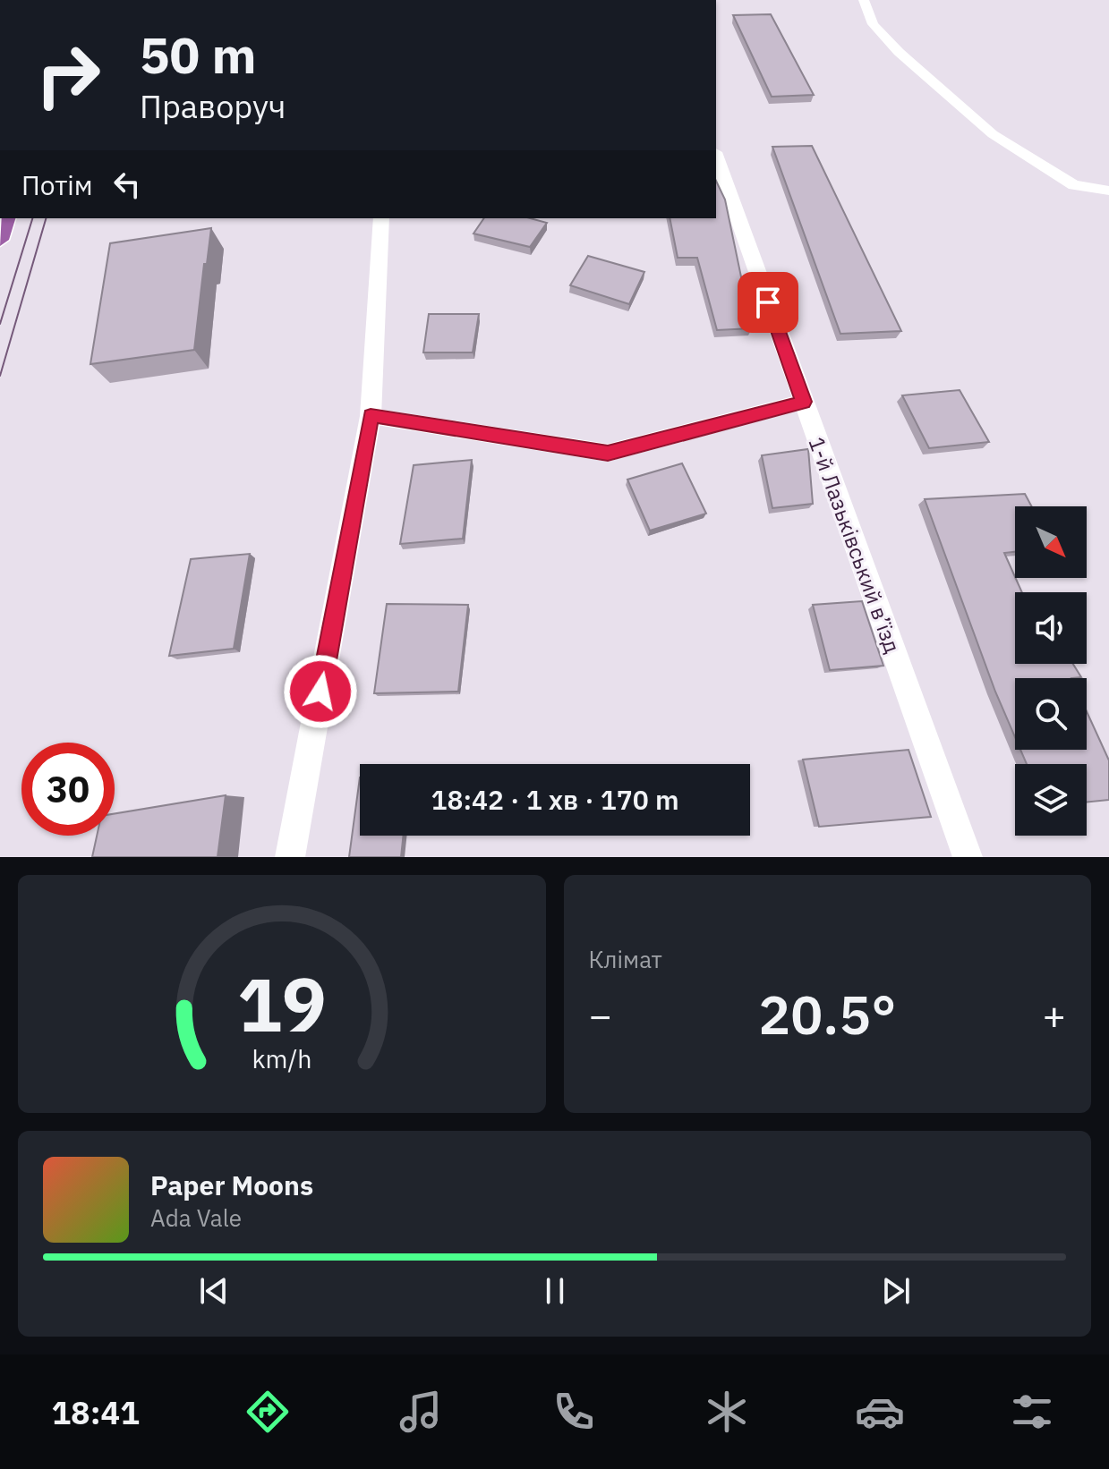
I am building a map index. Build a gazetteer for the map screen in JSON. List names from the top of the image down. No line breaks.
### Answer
{"streets":{"street":["1-й Лазьківський в’їзд"]},"north":"bottom right","page":{"turn":["50 m","Праворуч"],"then":"Потім","limit":"30","trip":"18:42 · 1 хв · 170 m","tile":"Клімат","heat":["−","20.5°","+"],"song":["Paper Moons","Ada Vale"],"tabs":"18:41","gauge":["19","km/h"]}}
